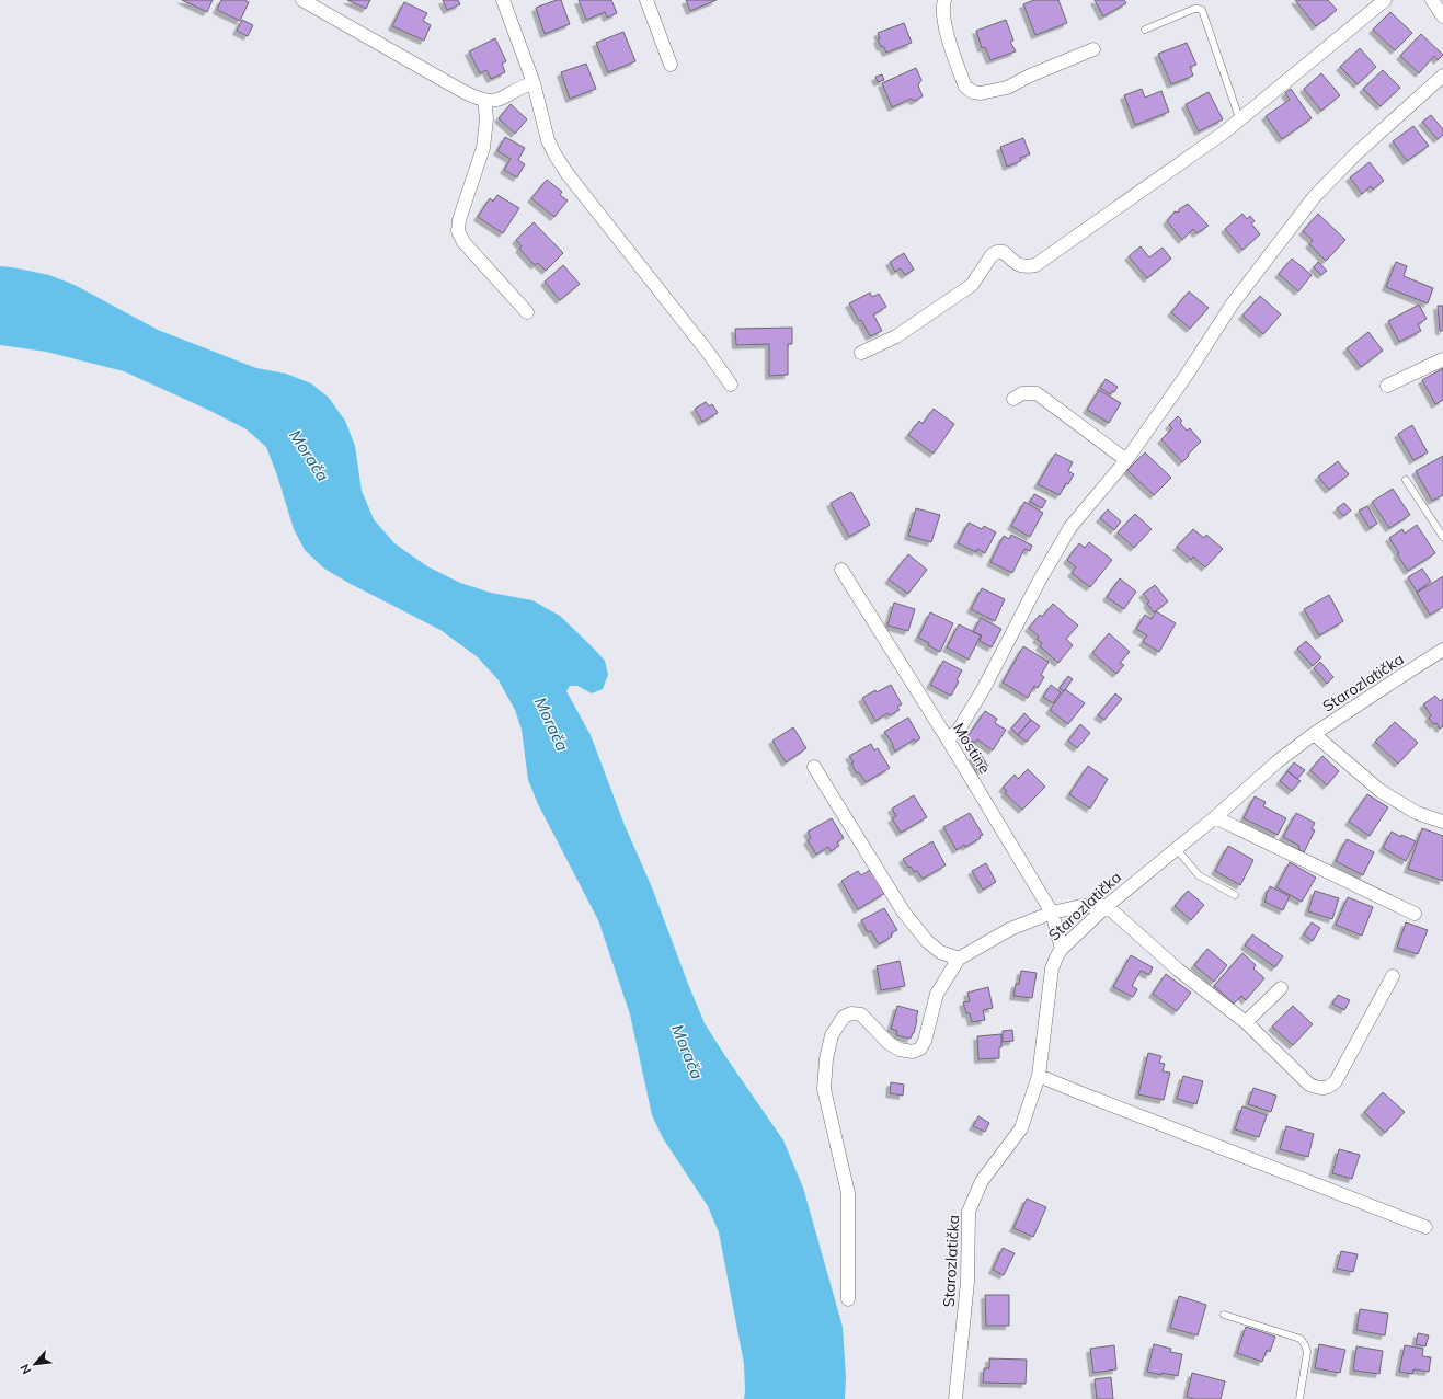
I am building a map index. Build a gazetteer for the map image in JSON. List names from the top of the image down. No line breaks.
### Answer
{"streets":{"street":["Starozlatička","Mostine"]},"crossings":[["Starozlatička","Mostine"]],"water":["Morača"],"north":"bottom left"}
